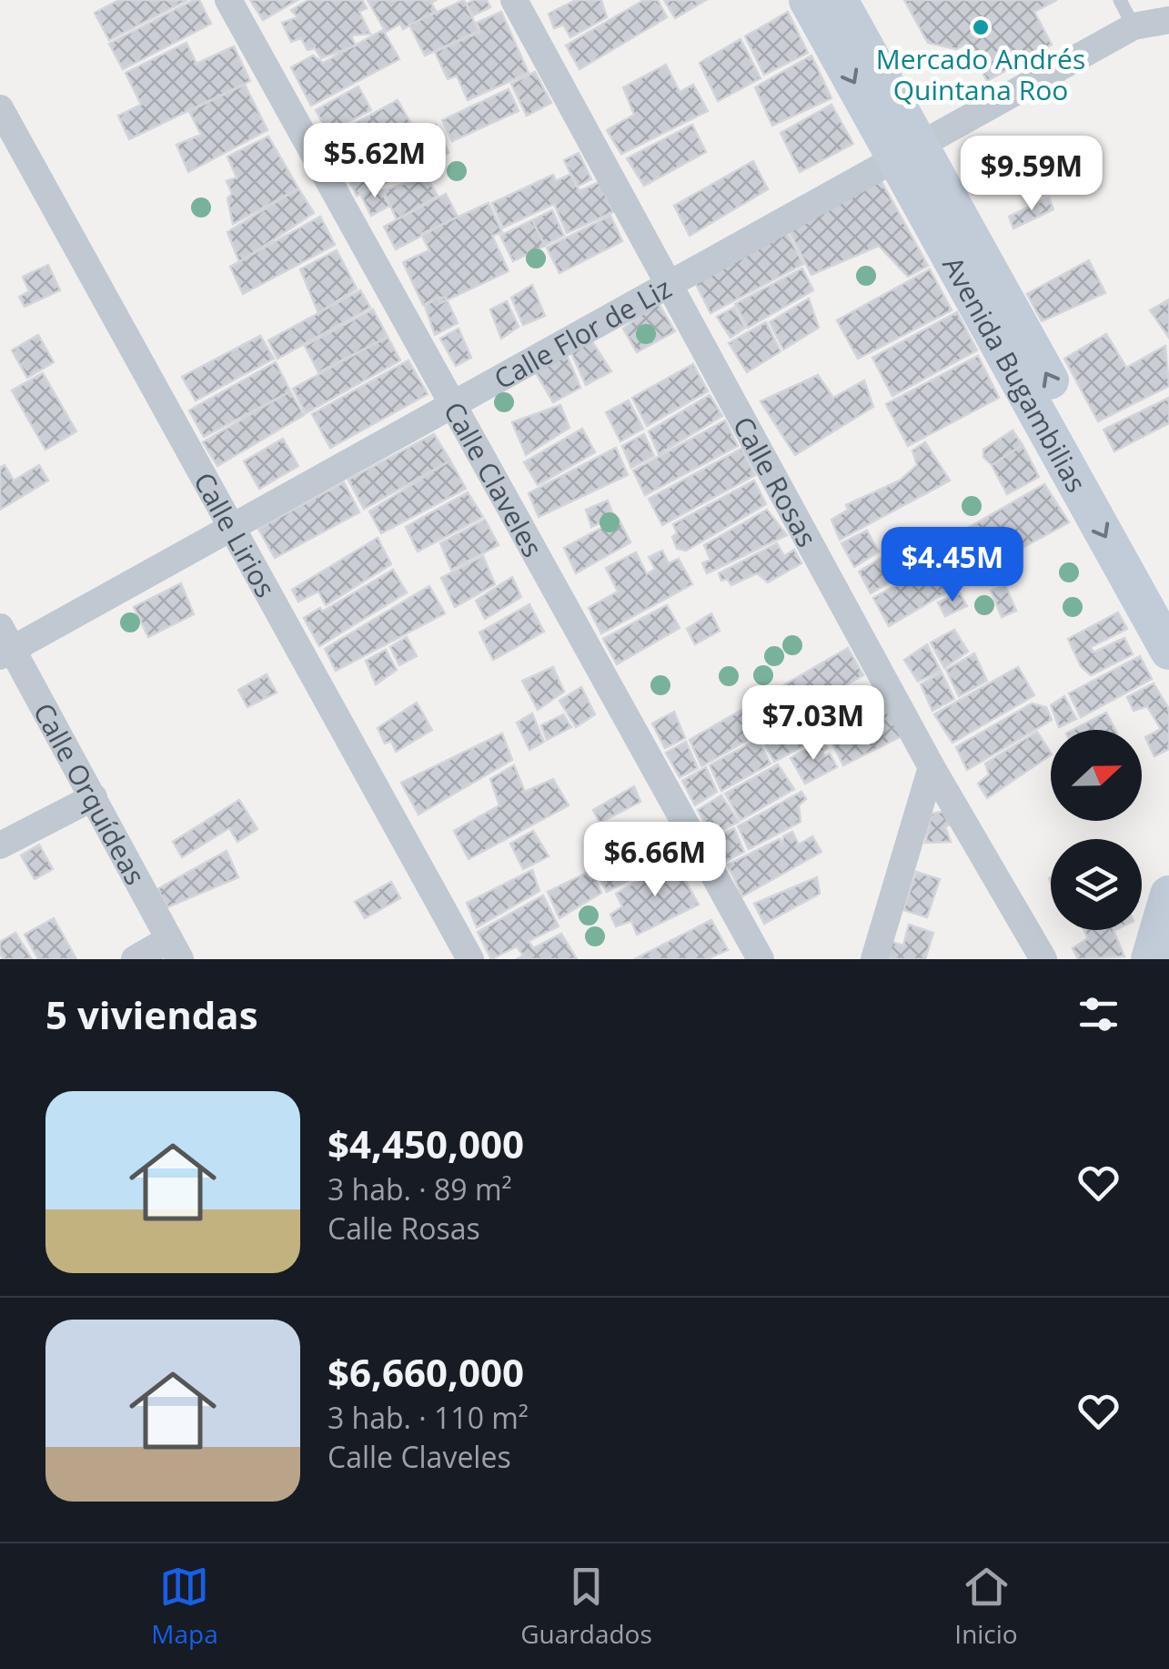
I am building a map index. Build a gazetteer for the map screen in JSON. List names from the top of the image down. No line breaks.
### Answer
{"streets":{"main road":["Avenida Bugambilias"],"street":["Calle Flor de Liz","Calle Claveles","Calle Rosas","Calle Lirios","Calle Orquídeas"]},"crossings":[["Calle Flor de Liz","Avenida Bugambilias"],["Calle Flor de Liz","Calle Claveles"],["Calle Flor de Liz","Calle Rosas"],["Calle Flor de Liz","Calle Lirios"],["Calle Flor de Liz","Calle Orquídeas"]],"places":["Mercado Andrés Quintana Roo"],"north":"right","page":{"price":["$5.62M","$9.59M","$4.45M","$7.03M","$6.66M"],"heading":"5 viviendas","list":[{"name":"$4,450,000","note":"3 hab. · 89 m² · Calle Rosas"},{"name":"$6,660,000","note":"3 hab. · 110 m² · Calle Claveles"}],"tabs":["Mapa","Guardados","Inicio"]}}
